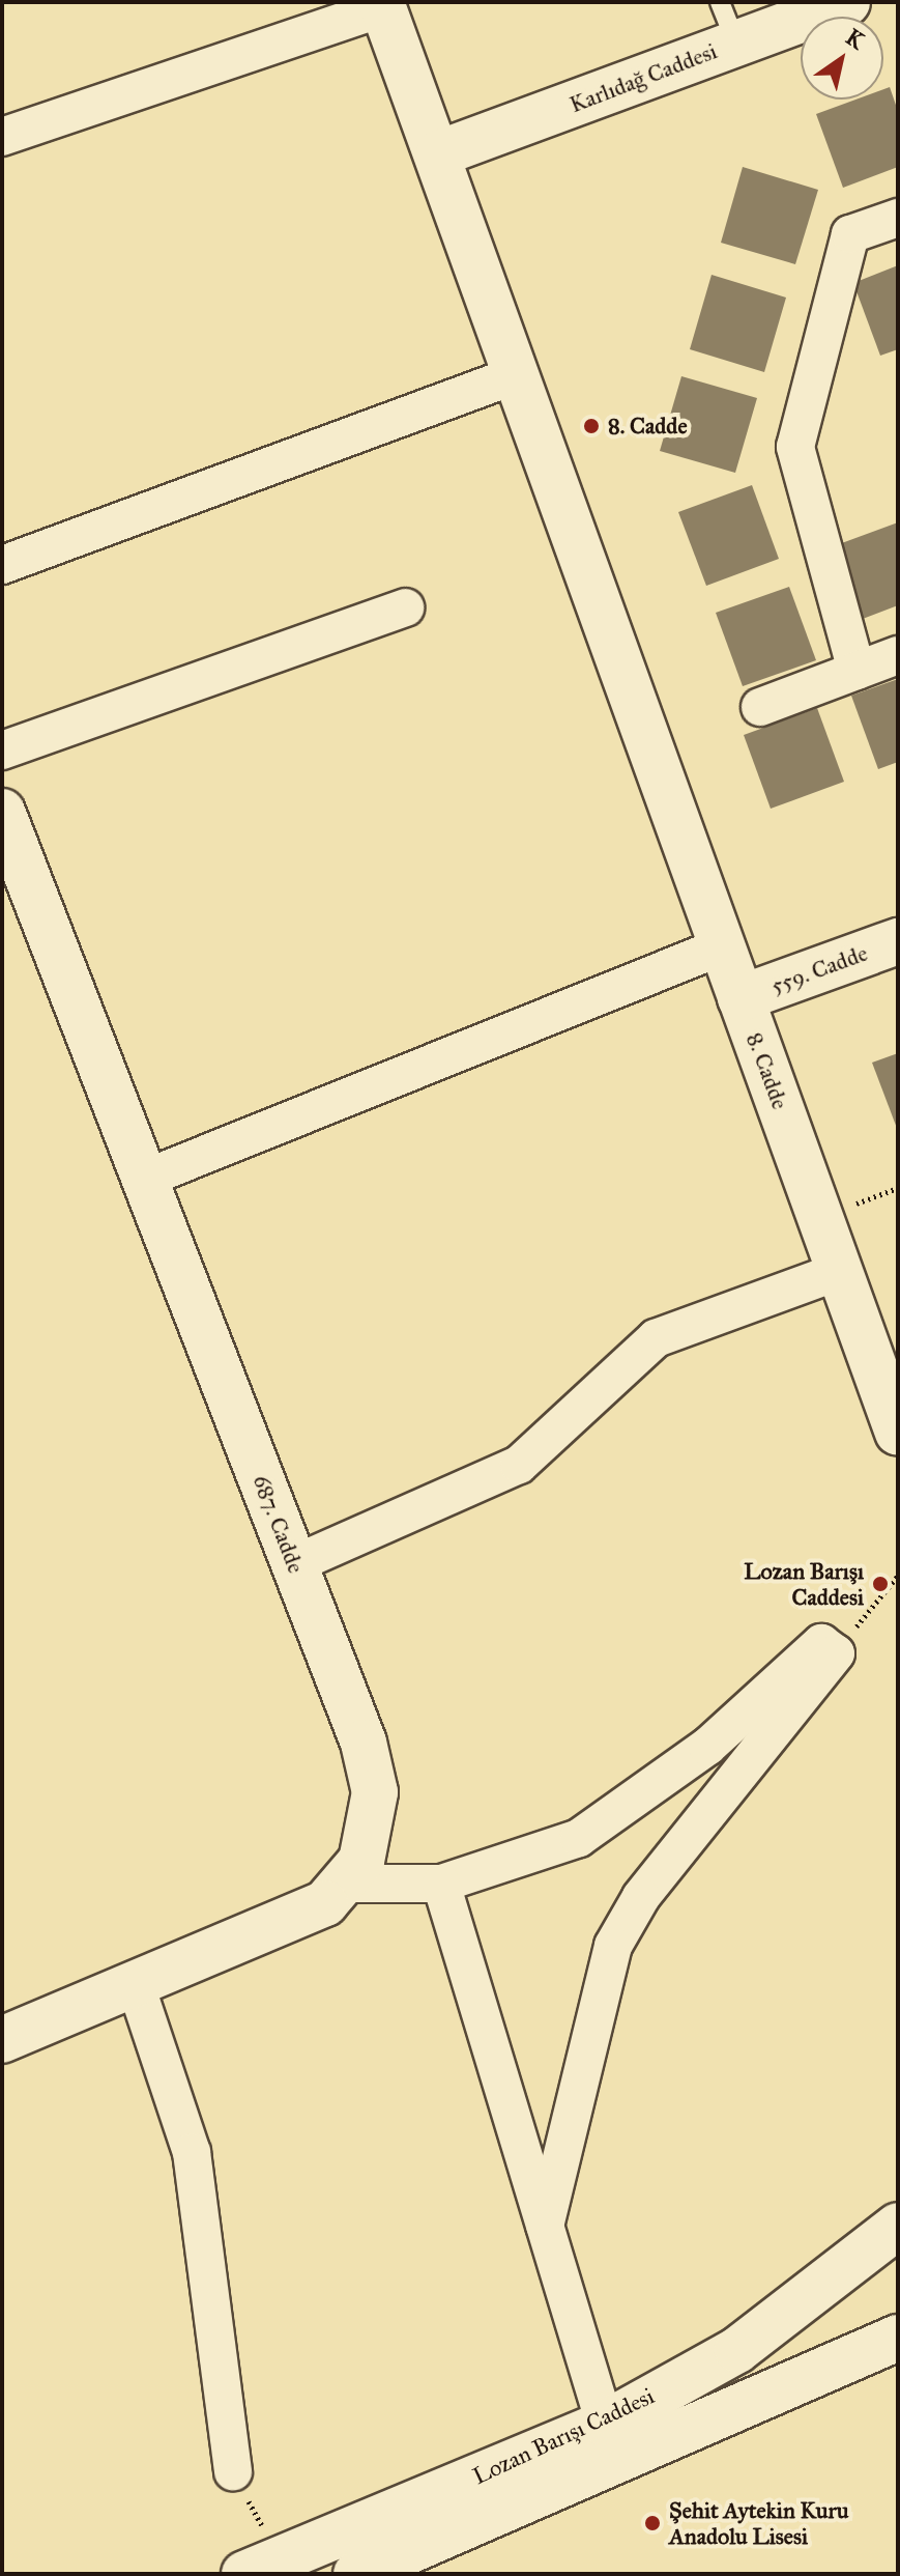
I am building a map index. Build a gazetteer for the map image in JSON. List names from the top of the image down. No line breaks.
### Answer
{"streets":{"main road":["Karlıdağ Caddesi","559. Cadde","8. Cadde","687. Cadde","Lozan Barışı Caddesi"]},"crossings":[["Karlıdağ Caddesi","8. Cadde"],["559. Cadde","8. Cadde"]],"places":["8. Cadde","Lozan Barışı Caddesi","Şehit Aytekin Kuru Anadolu Lisesi"],"north":"top right"}
